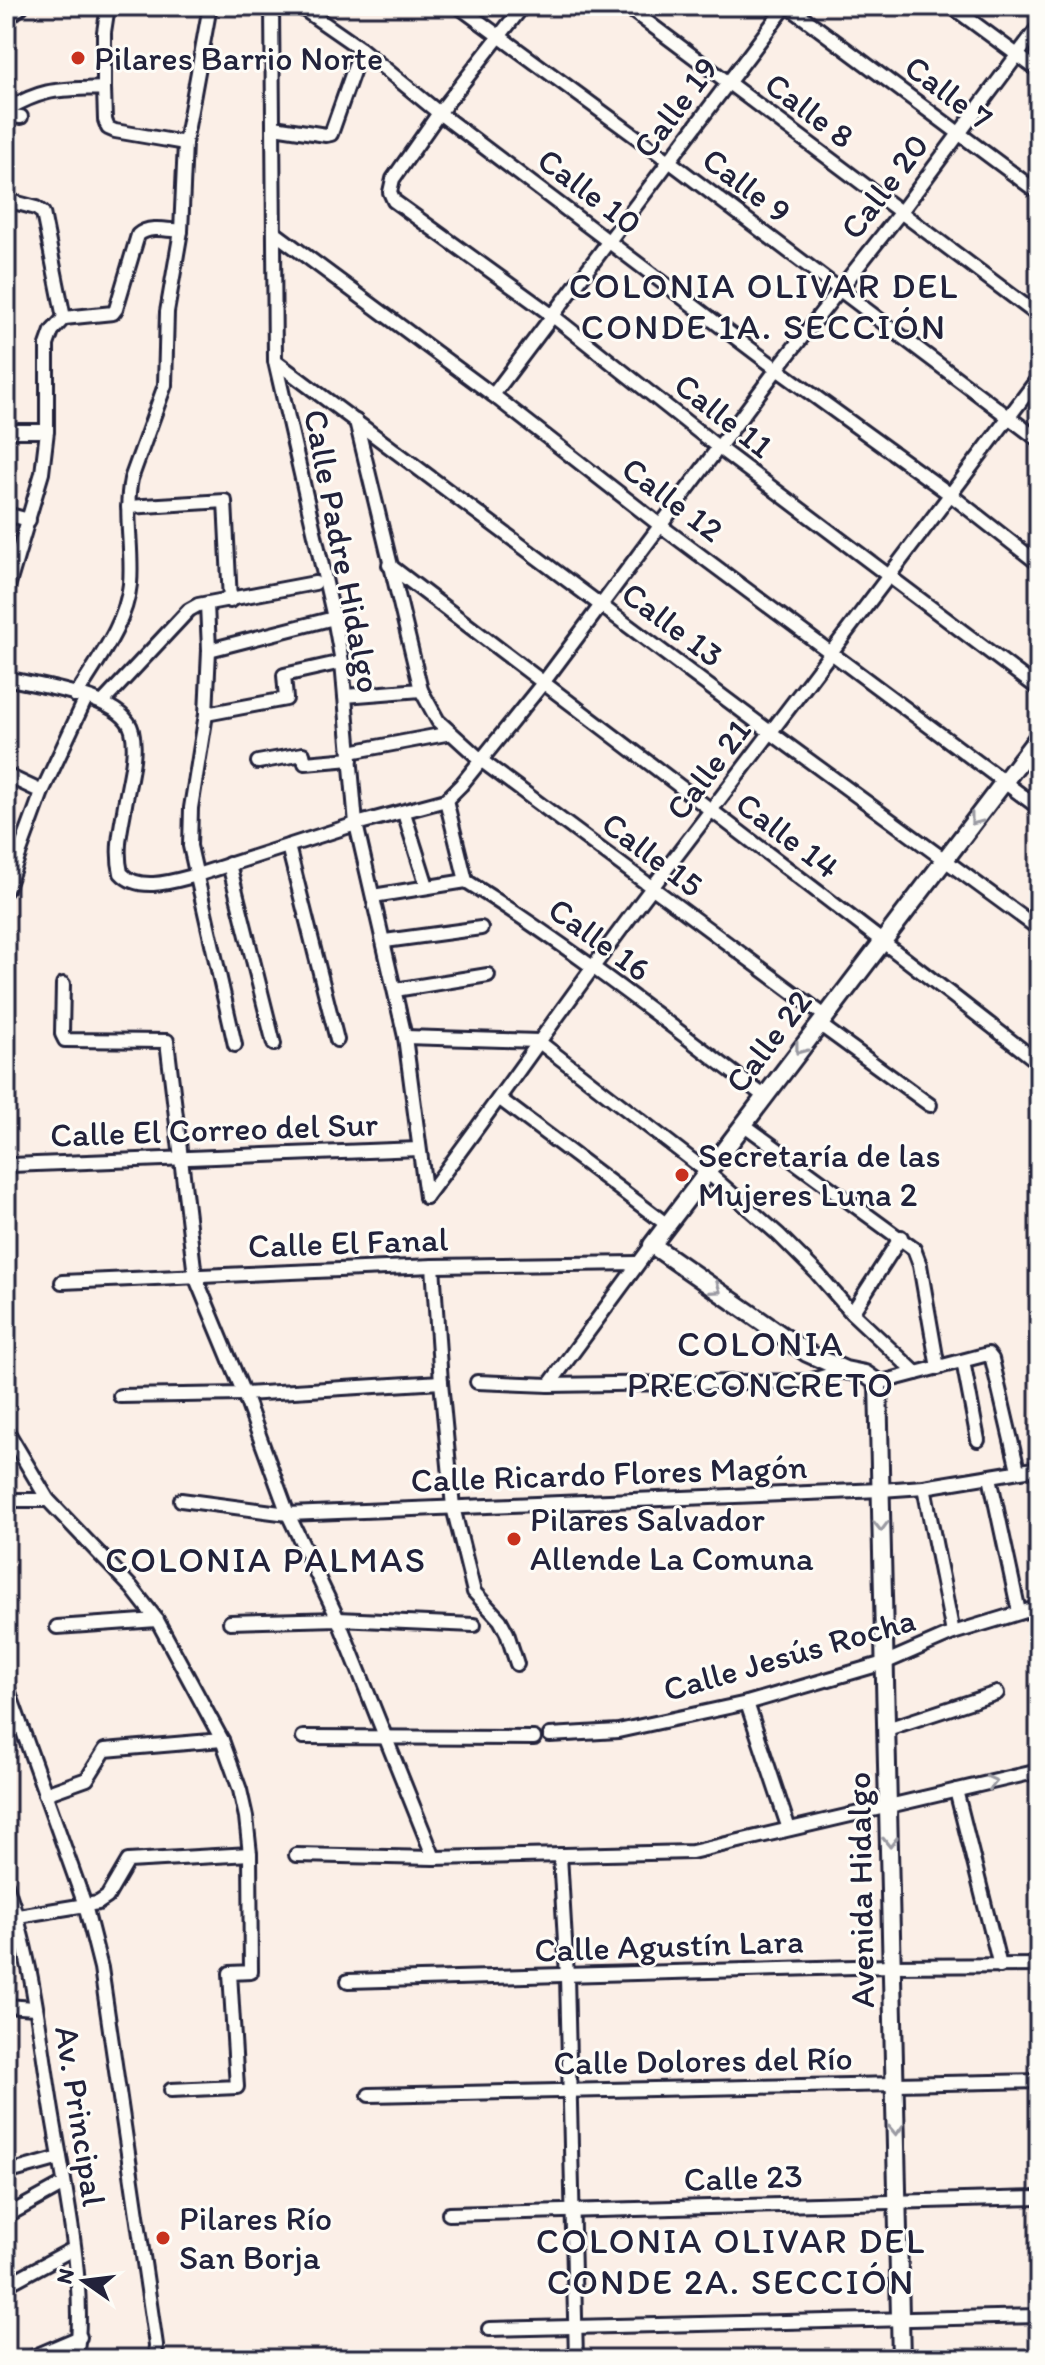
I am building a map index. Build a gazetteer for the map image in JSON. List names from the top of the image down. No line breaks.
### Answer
{"streets":{"street":["Calle 7","Calle 19","Calle 8","Calle 9","Calle 20","Calle 10","Calle 11","Calle 12","Calle Padre Hidalgo","Calle 13","Calle 21","Calle 14","Calle 15","Calle 16","Calle 22","Calle El Correo del Sur","Calle El Fanal","Calle Ricardo Flores Magón","Calle Jesús Rocha","Avenida Hidalgo","Calle Agustín Lara","Calle Dolores del Río","Av. Principal","Calle 23"]},"crossings":[["Calle 7","Calle 19"],["Calle 7","Calle 20"],["Calle 19","Calle 8"],["Calle 19","Calle 9"],["Calle 19","Calle 10"],["Calle 19","Calle 11"],["Calle 19","Calle 12"],["Calle 8","Calle 20"],["Calle 9","Calle 20"],["Calle 9","Calle 21"],["Calle 20","Calle 10"],["Calle 20","Calle 11"],["Calle 20","Calle 12"],["Calle 20","Calle 13"],["Calle 20","Calle 14"],["Calle 20","Calle 15"],["Calle 10","Calle 11"],["Calle 10","Calle 21"],["Calle 11","Calle 21"],["Calle 12","Calle Padre Hidalgo"],["Calle 12","Calle 21"],["Calle 12","Calle 22"],["Calle Padre Hidalgo","Calle 13"],["Calle Padre Hidalgo","Calle 21"],["Calle Padre Hidalgo","Calle El Correo del Sur"],["Calle 13","Calle 21"],["Calle 13","Calle 15"],["Calle 13","Calle 22"],["Calle 21","Calle 14"],["Calle 21","Calle 15"],["Calle 21","Calle 16"],["Calle 14","Calle 15"],["Calle 14","Calle 22"],["Calle 15","Calle 22"],["Calle 16","Calle 22"],["Calle 22","Calle El Fanal"],["Calle Ricardo Flores Magón","Avenida Hidalgo"],["Calle Jesús Rocha","Avenida Hidalgo"],["Avenida Hidalgo","Calle Agustín Lara"],["Avenida Hidalgo","Calle Dolores del Río"],["Avenida Hidalgo","Calle 23"]],"districts":["COLONIA OLIVAR DEL CONDE 1A. SECCIÓN","COLONIA PRECONCRETO","COLONIA PALMAS","COLONIA OLIVAR DEL CONDE 2A. SECCIÓN"],"places":["Pilares Barrio Norte","Secretaría de las Mujeres Luna 2","Pilares Salvador Allende La Comuna","Pilares Río San Borja"],"north":"left"}
